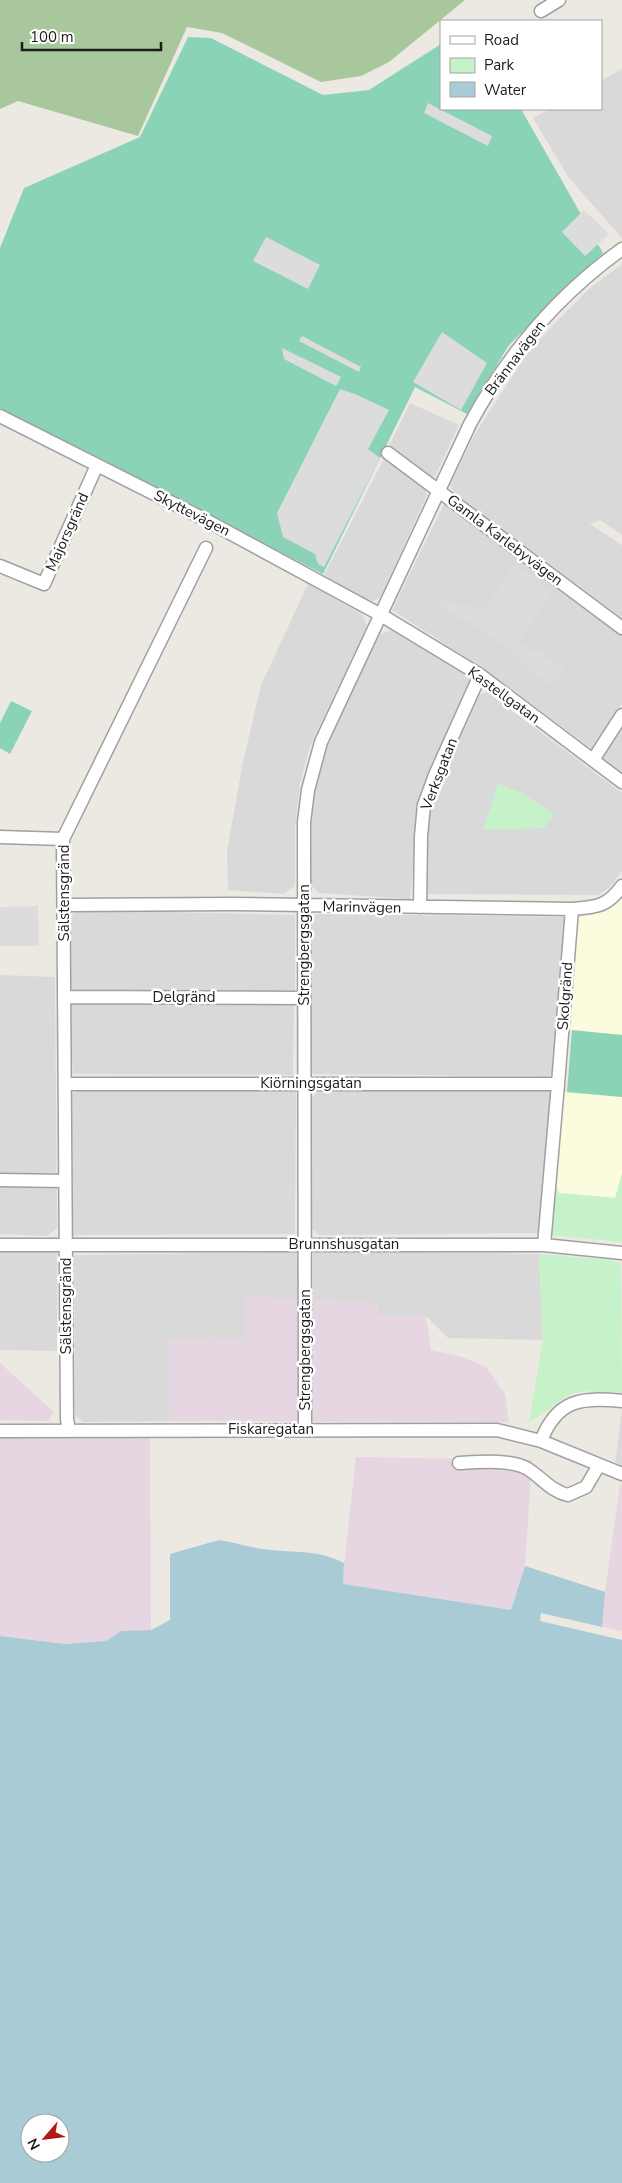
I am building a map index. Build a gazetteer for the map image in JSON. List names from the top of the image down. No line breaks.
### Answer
{"streets":{"street":["Brännavägen","Skyttevägen","Majorsgränd","Gamla Karlebyvägen","Kastellgatan","Verksgatan","Sälstensgränd","Marinvägen","Strengbergsgatan","Skolgränd","Delgränd","Kiörningsgatan","Brunnshusgatan","Fiskaregatan"]},"crossings":[["Brännavägen","Gamla Karlebyvägen"],["Brännavägen","Strengbergsgatan"],["Skyttevägen","Majorsgränd"],["Skyttevägen","Kastellgatan"],["Skyttevägen","Strengbergsgatan"],["Gamla Karlebyvägen","Strengbergsgatan"],["Kastellgatan","Verksgatan"],["Kastellgatan","Strengbergsgatan"],["Verksgatan","Marinvägen"],["Sälstensgränd","Marinvägen"],["Sälstensgränd","Delgränd"],["Sälstensgränd","Kiörningsgatan"],["Sälstensgränd","Brunnshusgatan"],["Sälstensgränd","Fiskaregatan"],["Marinvägen","Strengbergsgatan"],["Marinvägen","Skolgränd"],["Strengbergsgatan","Delgränd"],["Strengbergsgatan","Kiörningsgatan"],["Strengbergsgatan","Brunnshusgatan"],["Strengbergsgatan","Fiskaregatan"],["Skolgränd","Kiörningsgatan"],["Skolgränd","Brunnshusgatan"]],"legend":["Road","Park","Water"],"scale_bar":"100 m","north":"bottom left"}
